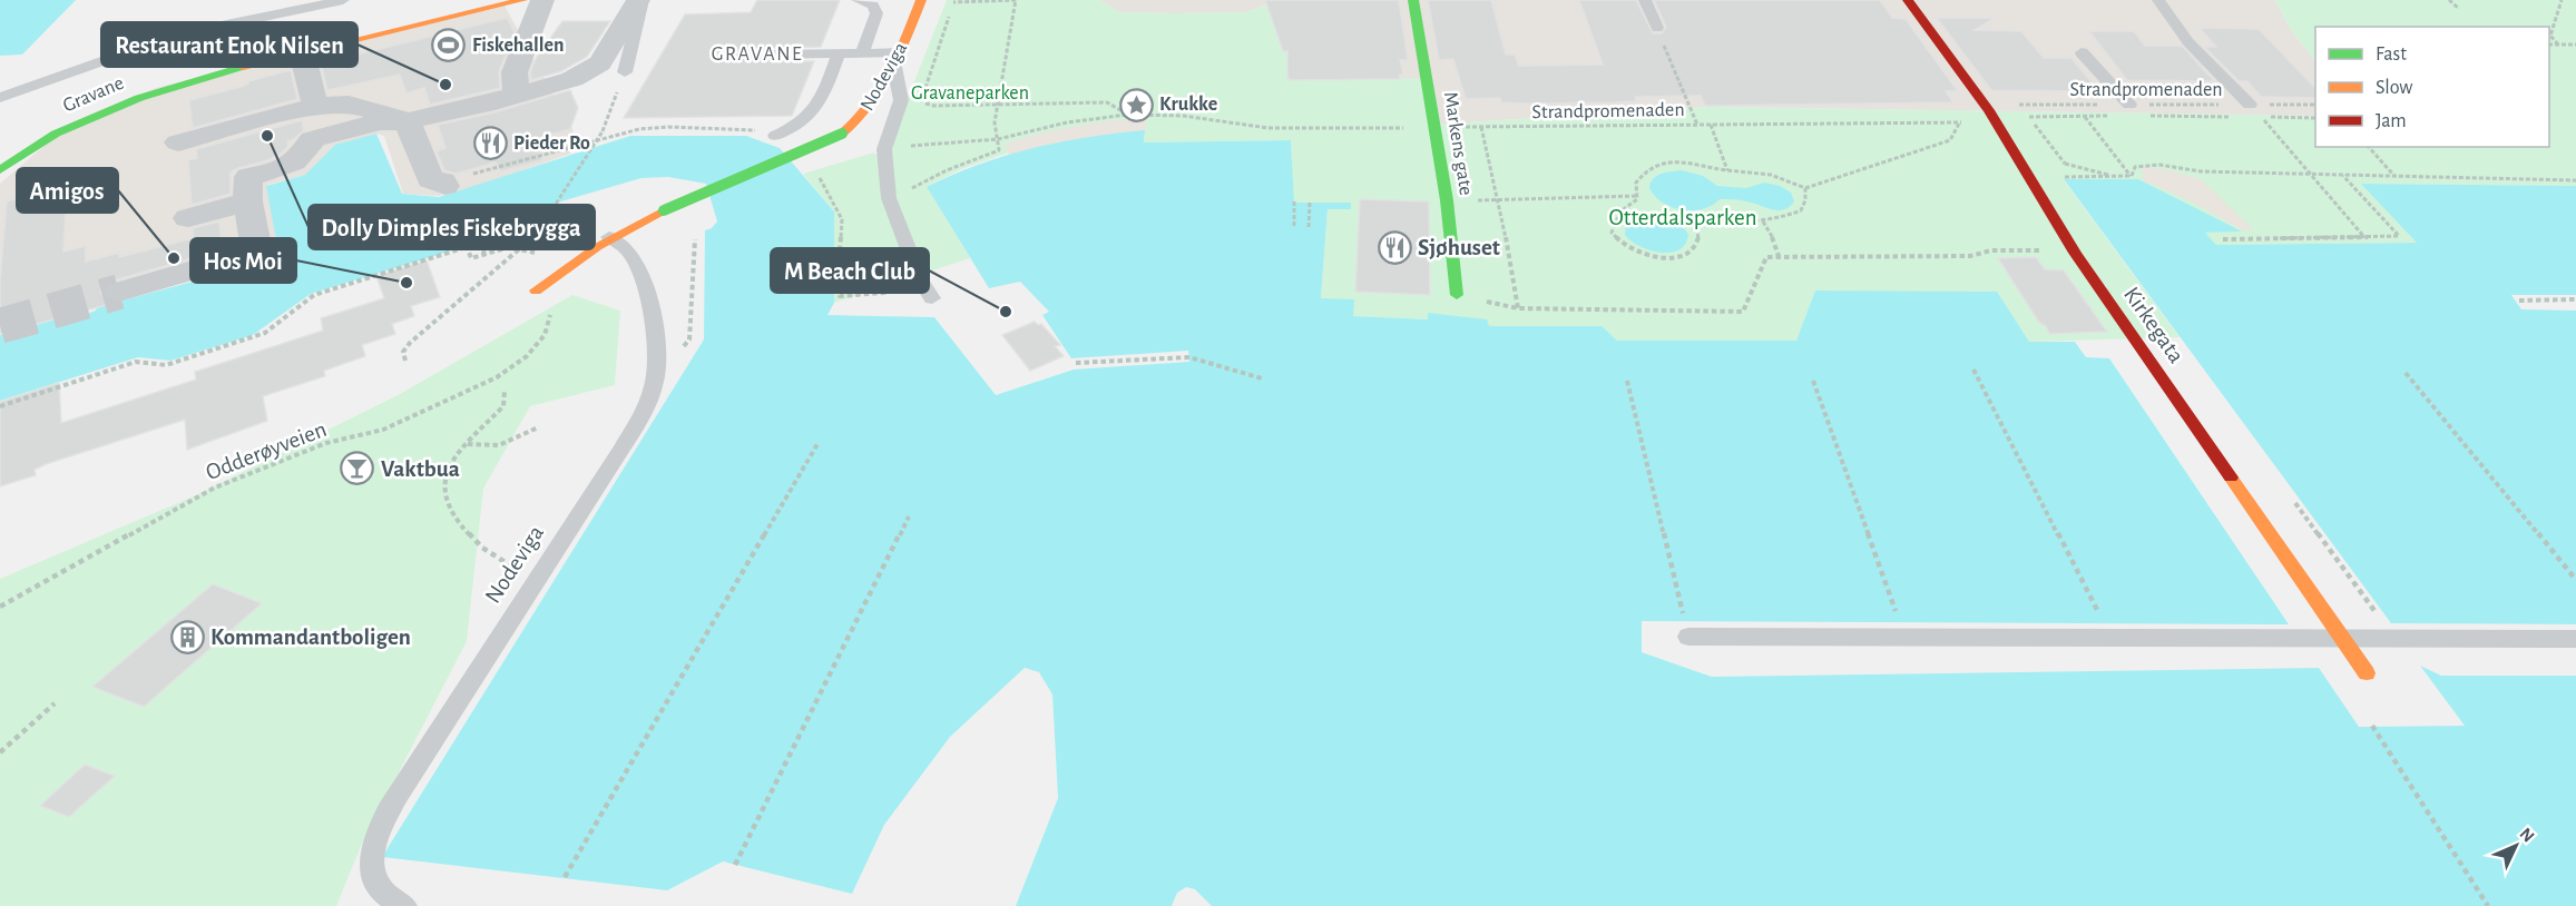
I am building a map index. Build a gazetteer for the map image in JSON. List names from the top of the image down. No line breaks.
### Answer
{"streets":{"street":["Nodeviga","Gravane","Markens gate","Kirkegata"],"path":["Strandpromenaden","Odderøyveien"]},"crossings":[["Strandpromenaden","Markens gate"],["Strandpromenaden","Kirkegata"]],"districts":["GRAVANE"],"parks":["Gravaneparken","Otterdalsparken"],"places":{"sports":["Fiskehallen"],"other":["Restaurant Enok Nilsen","Dolly Dimples Fiskebrygga","Amigos","Hos Moi","M Beach Club"],"place":["Krukke"],"restaurant":["Pieder Ro","Sjøhuset"],"bar":["Vaktbua"],"building":["Kommandantboligen"]},"legend":["Fast","Slow","Jam"],"north":"top right"}
